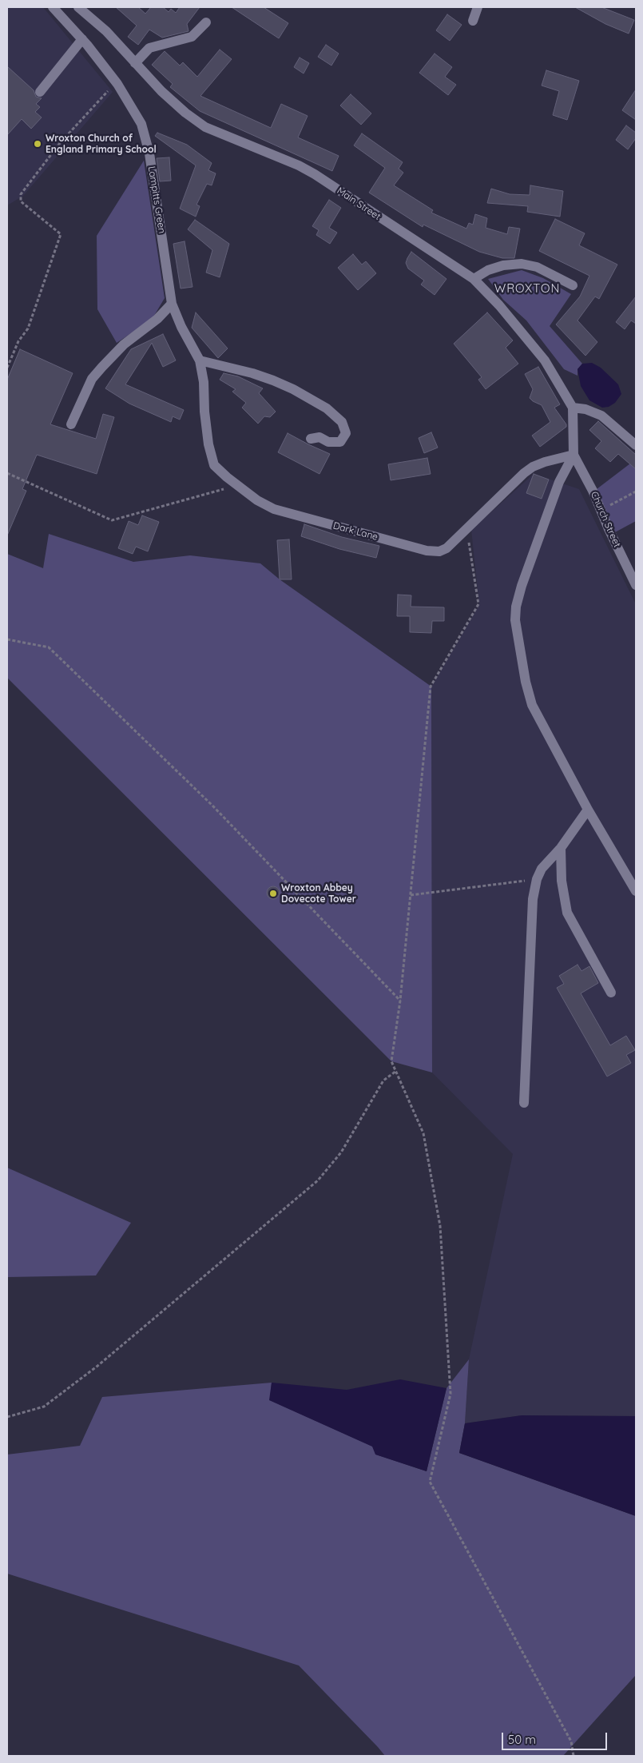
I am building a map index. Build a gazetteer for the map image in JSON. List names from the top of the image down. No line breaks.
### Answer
{"streets":{"street":["Lampitts Green","Main Street","Church Street","Dark Lane"]},"crossings":[["Lampitts Green","Dark Lane"],["Main Street","Church Street"],["Main Street","Dark Lane"],["Church Street","Dark Lane"]],"districts":["WROXTON"],"places":["Wroxton Church of England Primary School","Wroxton Abbey Dovecote Tower"],"scale_bar":"50 m"}
